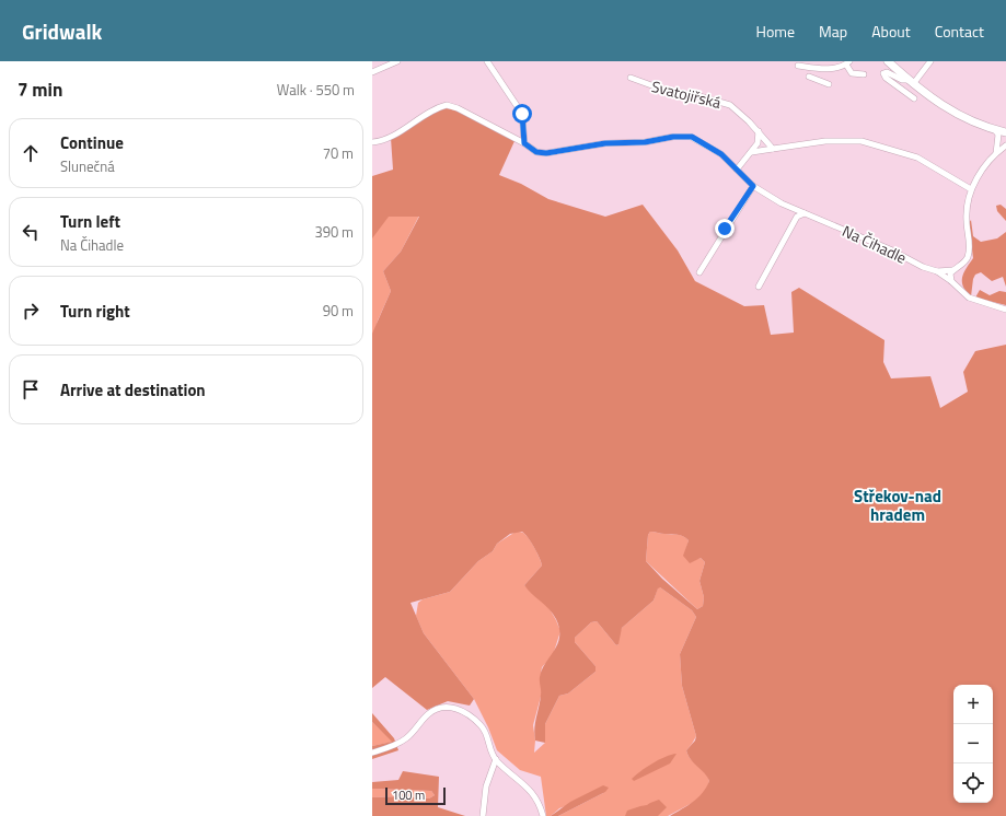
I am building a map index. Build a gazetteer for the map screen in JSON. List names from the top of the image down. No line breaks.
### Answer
{"streets":{"street":["Svatojiřská","Na Čihadle"]},"districts":["Střekov-nad hradem"],"scale_bar":"100 m","page":{"header":"Gridwalk","nav":["Home","Map","About","Contact"],"heading":["7 min","Walk · 550 m"],"list":[["Continue","Slunečná","70 m"],["Turn left","Na Čihadle","390 m"],["Turn right","90 m"],"Arrive at destination"],"map_buttons":["+","−"],"scale":"100 m"}}
